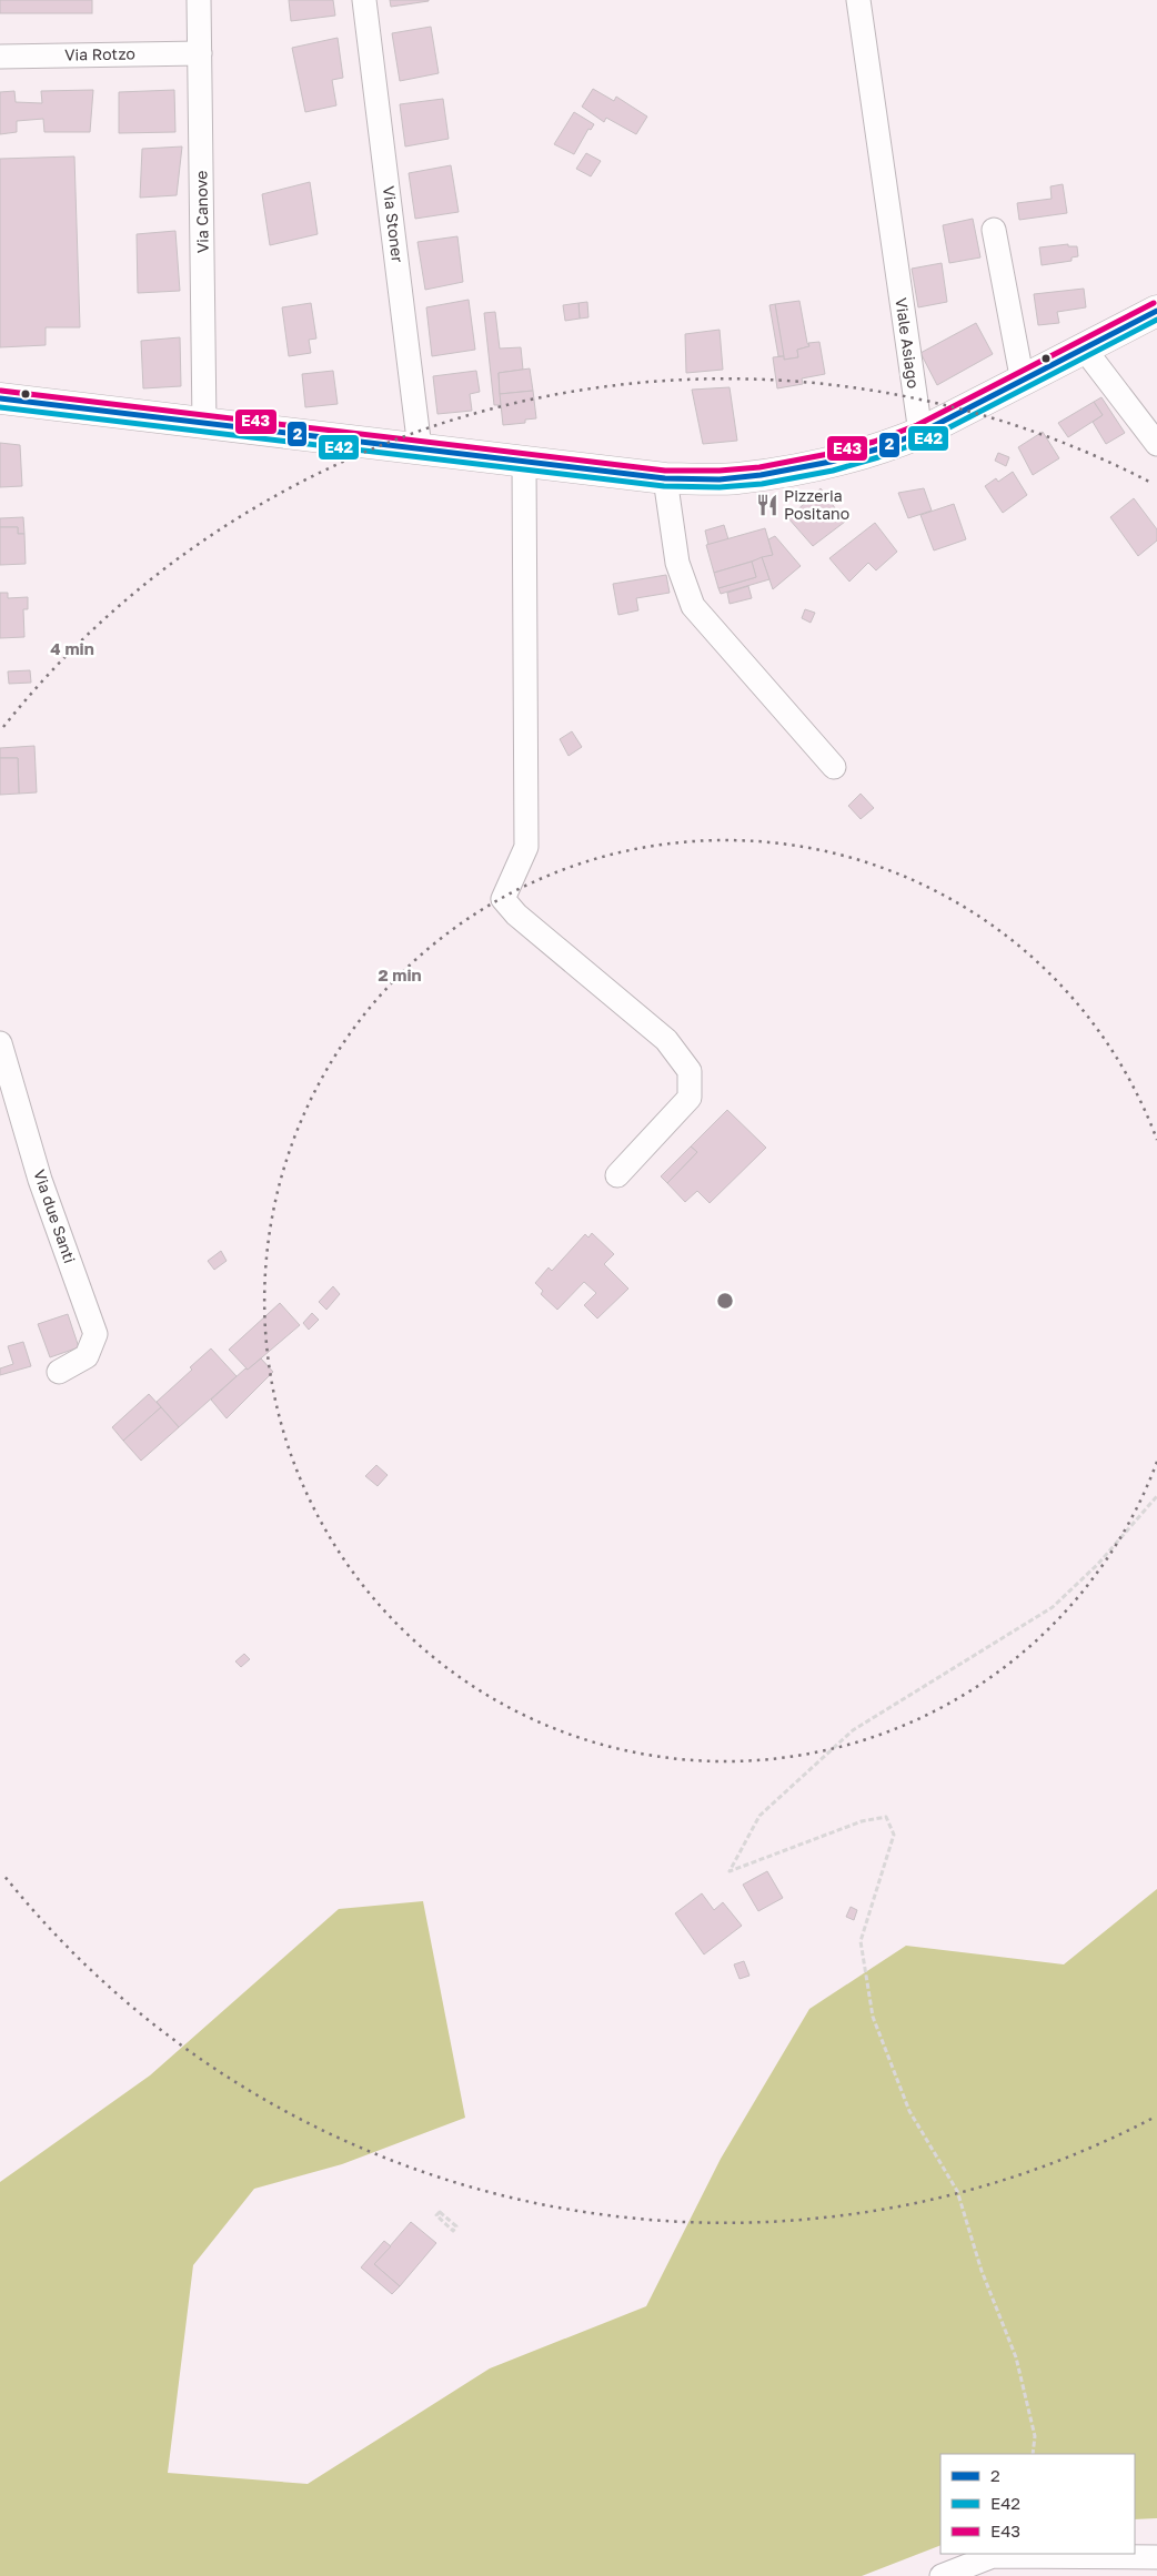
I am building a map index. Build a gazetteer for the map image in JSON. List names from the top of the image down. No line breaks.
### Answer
{"streets":{"street":["Via Rotzo","Via Canove","Via Stoner","Viale Asiago","Via due Santi"]},"crossings":[["Via Rotzo","Via Canove"]],"places":{"restaurant":["Pizzeria Positano"]},"lines":["transit line E43","transit line 2","transit line E42"],"legend":["2","E42","E43"],"rings":["4 min","2 min"]}
